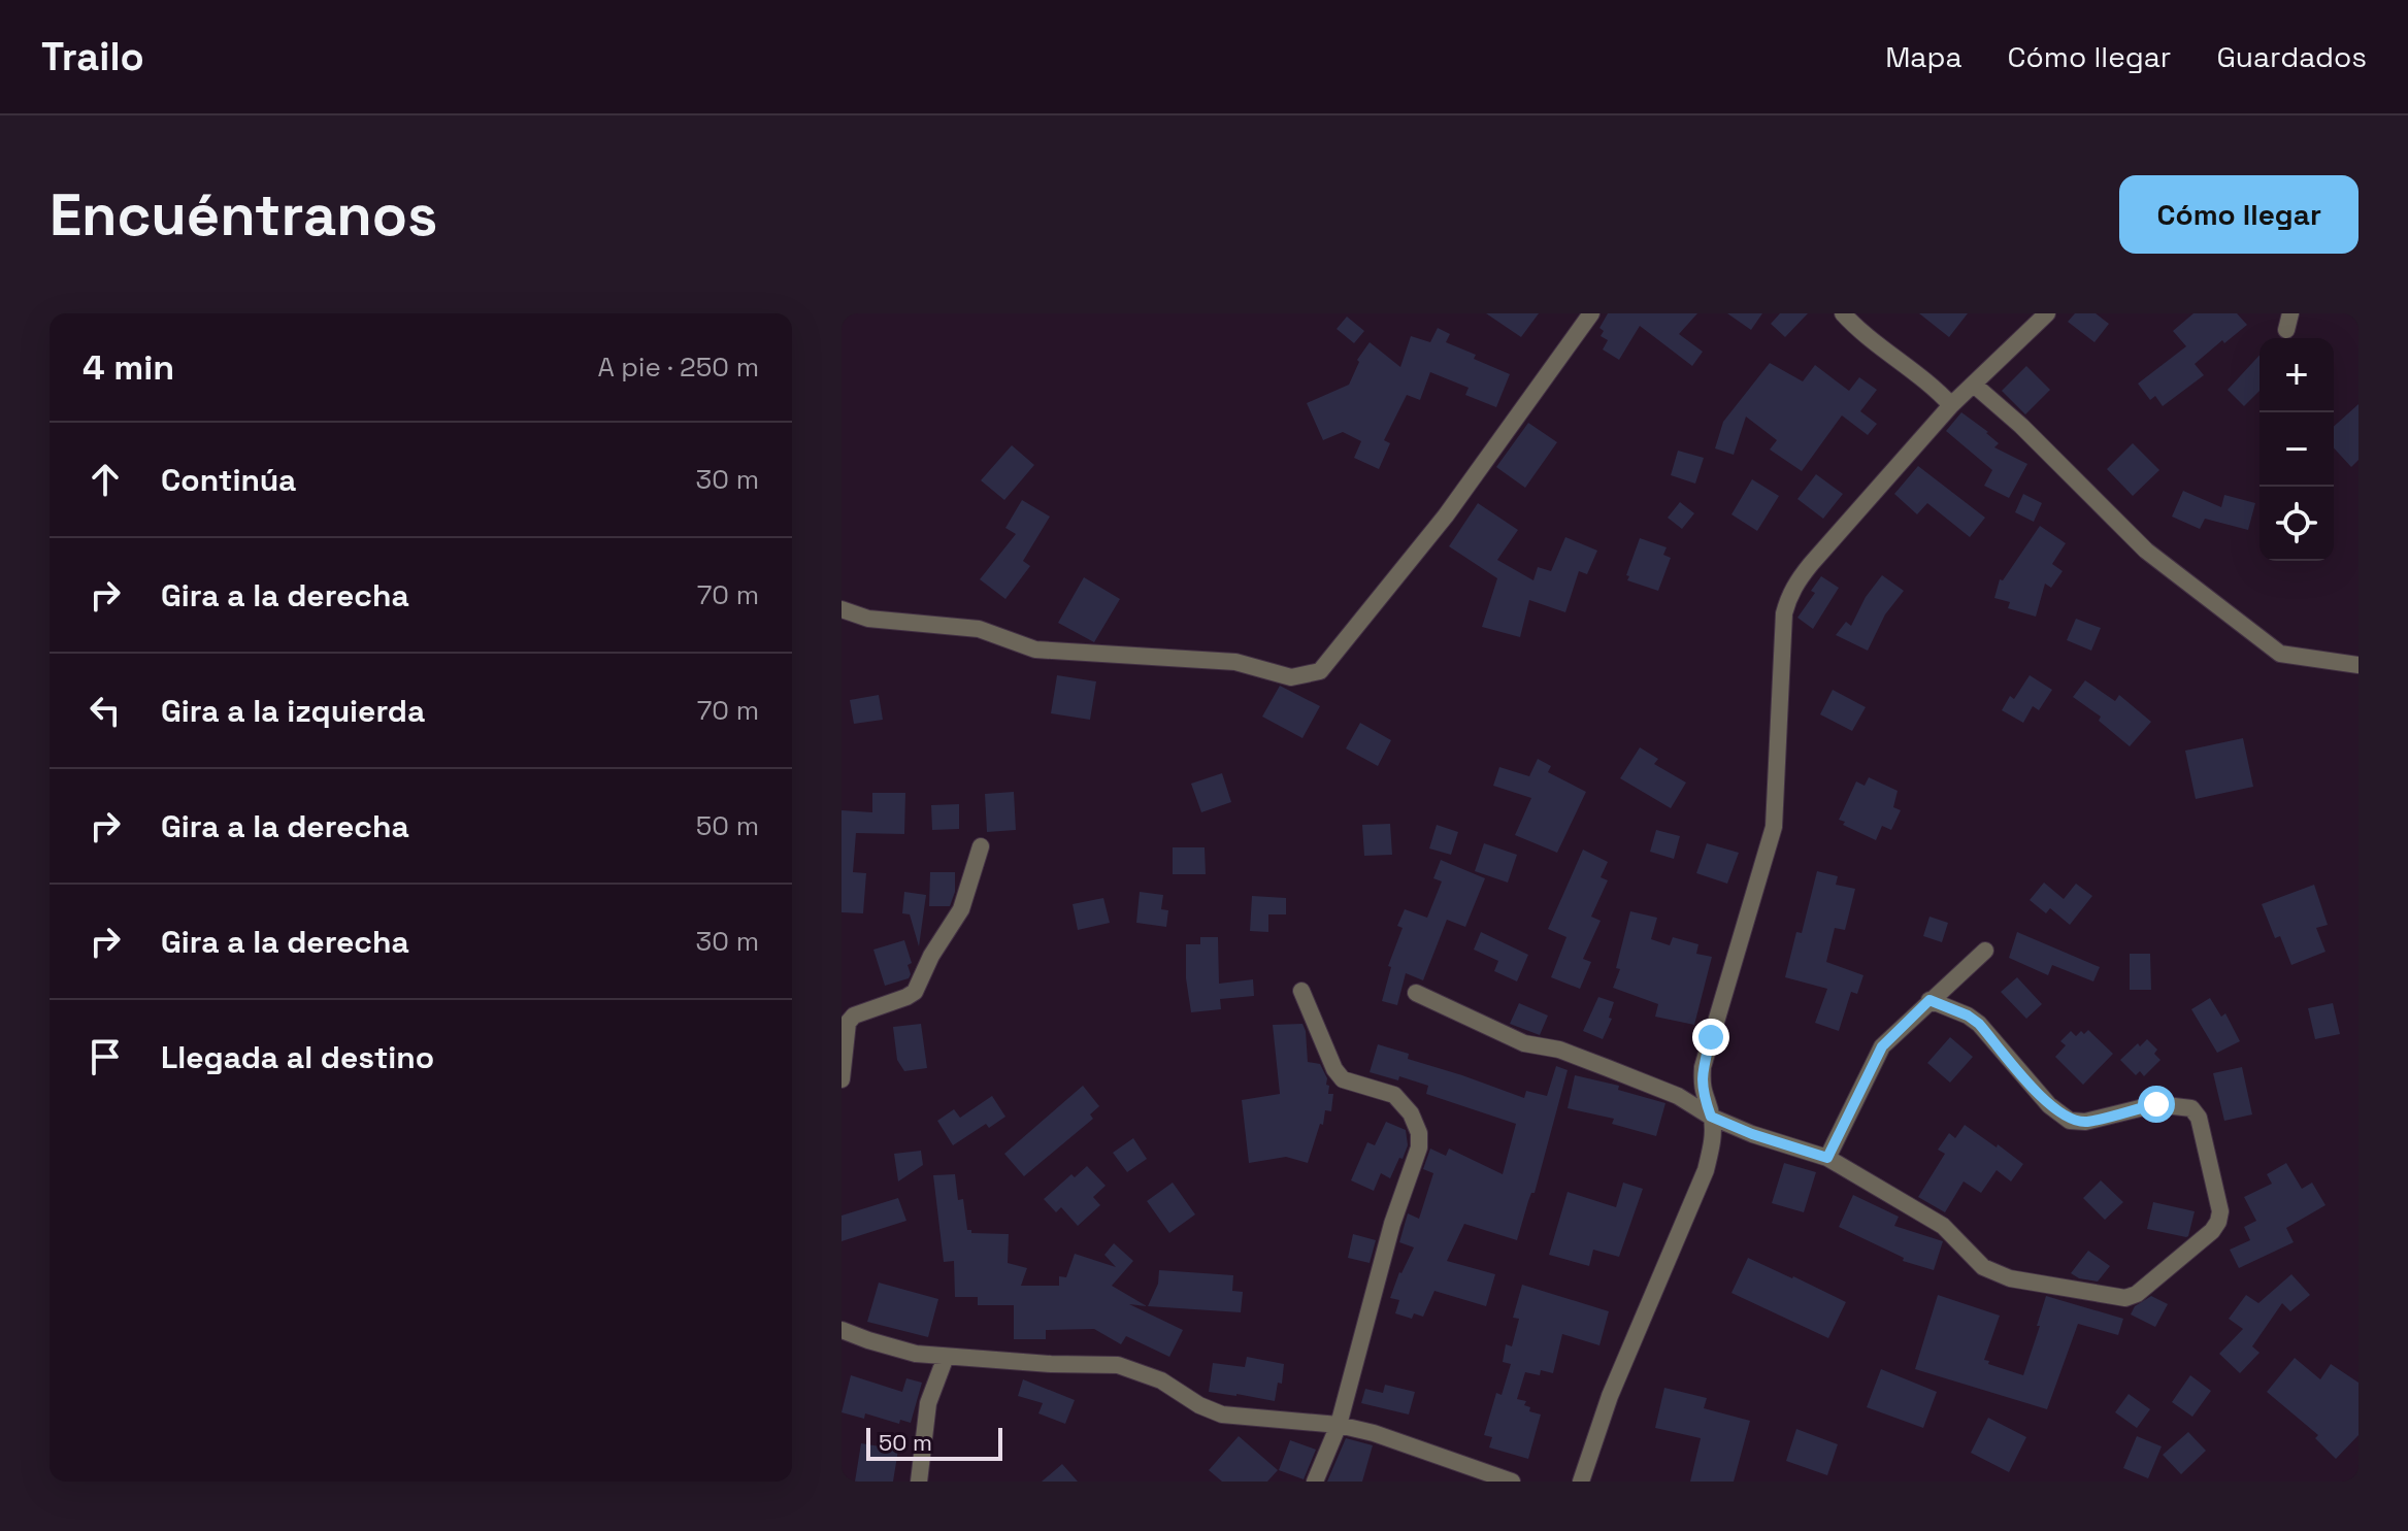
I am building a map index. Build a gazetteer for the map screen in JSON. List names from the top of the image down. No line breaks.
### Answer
{"scale_bar":"50 m","page":{"header":"Trailo","nav":["Mapa","Cómo llegar","Guardados"],"buttons":"Cómo llegar","title":"Encuéntranos","heading":["4 min","A pie · 250 m"],"map_buttons":["+","−"],"list":[["Continúa","30 m"],["Gira a la derecha","70 m"],["Gira a la izquierda","70 m"],["Gira a la derecha","50 m"],["Gira a la derecha","30 m"],"Llegada al destino"],"scale":"50 m"}}
